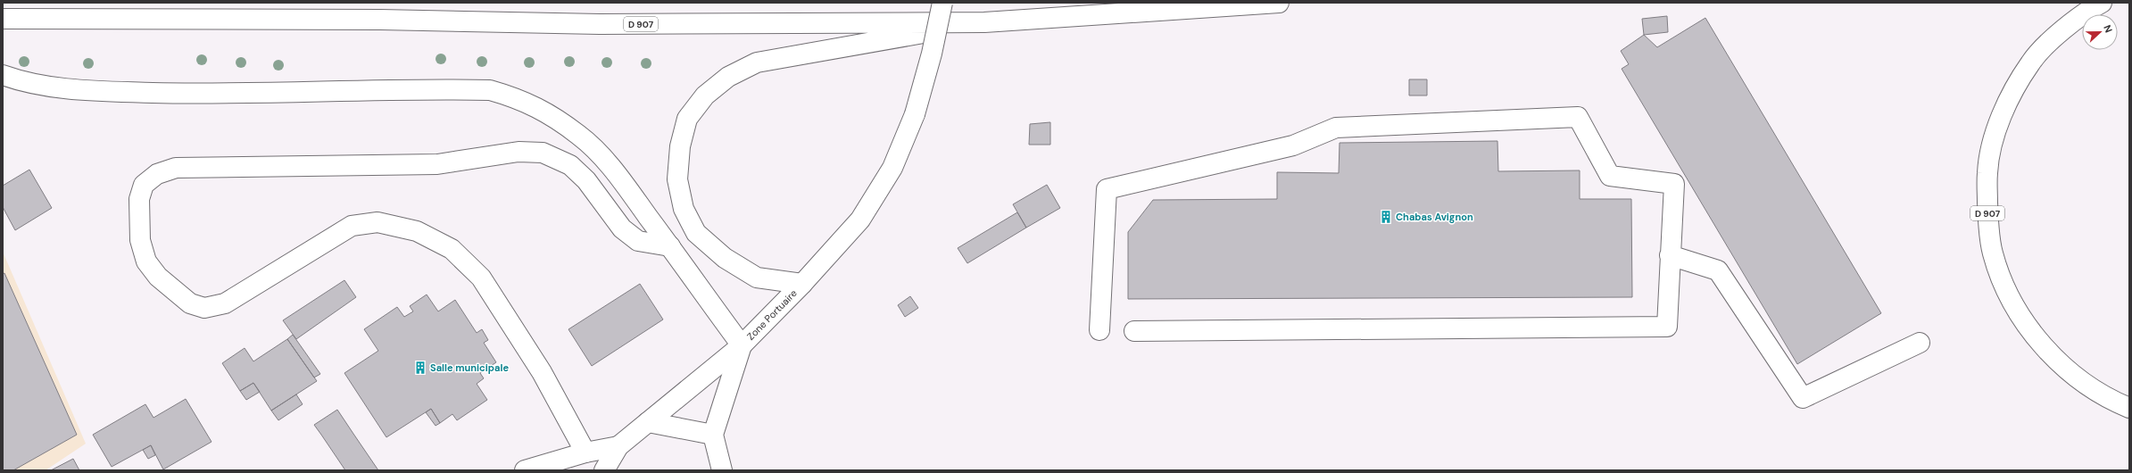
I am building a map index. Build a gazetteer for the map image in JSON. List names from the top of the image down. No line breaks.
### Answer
{"streets":{"main road":["D 907","Zone Portuaire"]},"places":{"building":["Chabas Avignon","Salle municipale"]},"north":"right"}
